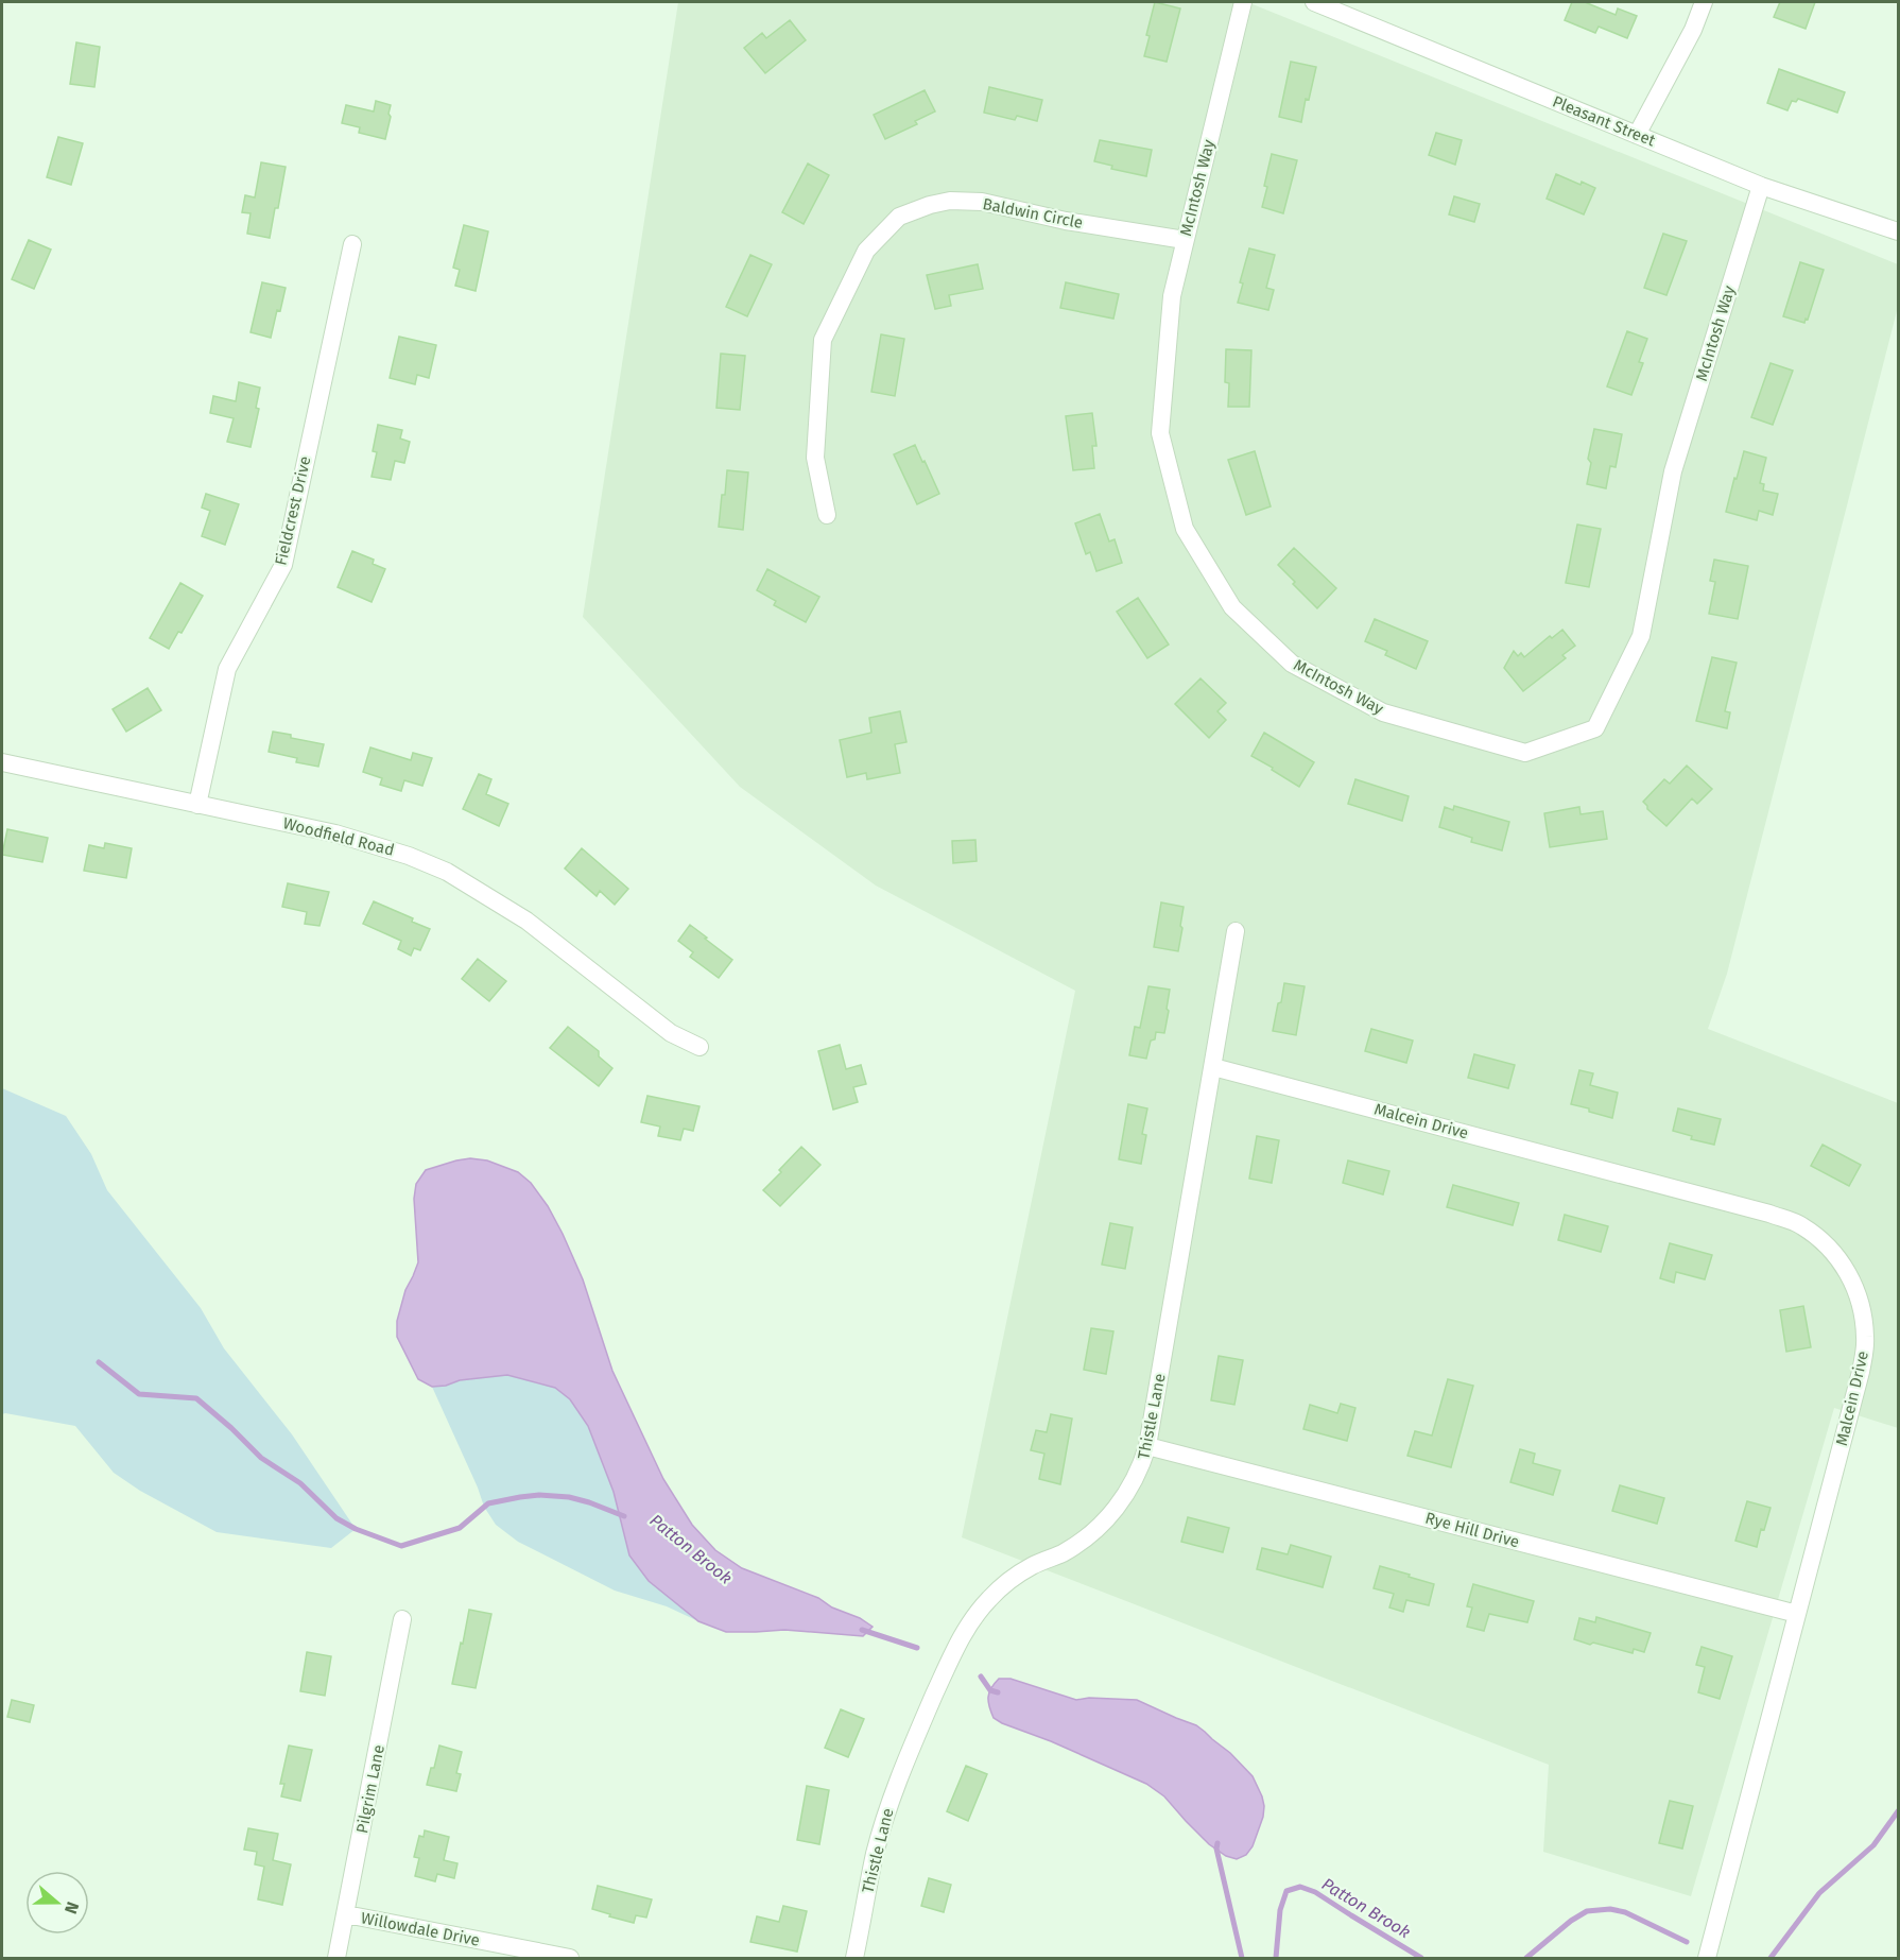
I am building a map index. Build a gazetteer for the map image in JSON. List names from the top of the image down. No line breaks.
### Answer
{"streets":{"street":["Pleasant Street","McIntosh Way","Baldwin Circle","Fieldcrest Drive","Woodfield Road","Malcein Drive","Thistle Lane","Rye Hill Drive","Pilgrim Lane","Willowdale Drive"]},"crossings":[["Pleasant Street","McIntosh Way"],["McIntosh Way","Baldwin Circle"],["Fieldcrest Drive","Woodfield Road"],["Malcein Drive","Thistle Lane"],["Malcein Drive","Rye Hill Drive"],["Thistle Lane","Rye Hill Drive"],["Pilgrim Lane","Willowdale Drive"]],"water":["Patton Brook"],"north":"right"}
